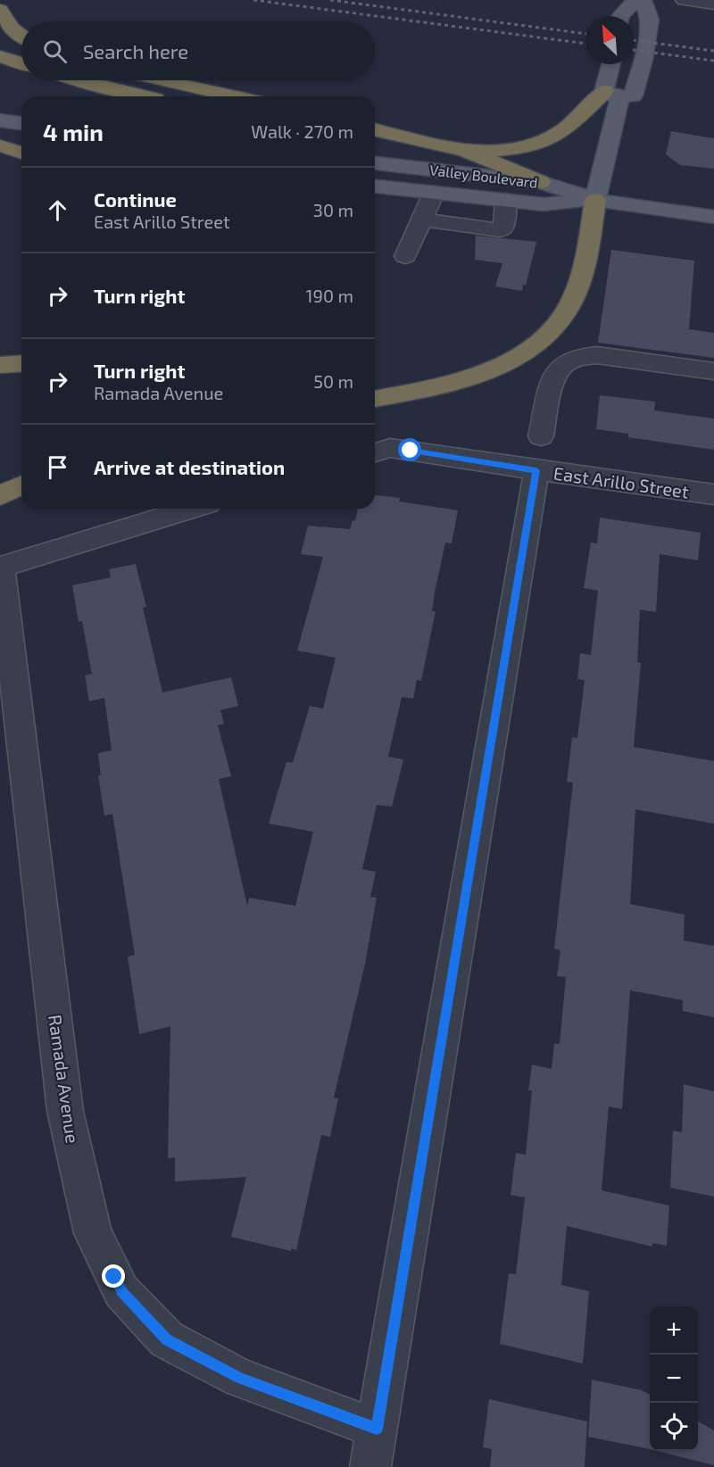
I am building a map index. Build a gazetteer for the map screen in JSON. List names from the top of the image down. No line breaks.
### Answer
{"streets":{"main road":["Valley Boulevard"],"street":["East Arillo Street","Ramada Avenue"]},"north":"top left","page":{"search":"Search here","heading":["4 min","Walk · 270 m"],"list":[["Continue","East Arillo Street","30 m"],["Turn right","190 m"],["Turn right","Ramada Avenue","50 m"],"Arrive at destination"],"map_buttons":["+","−"]}}
